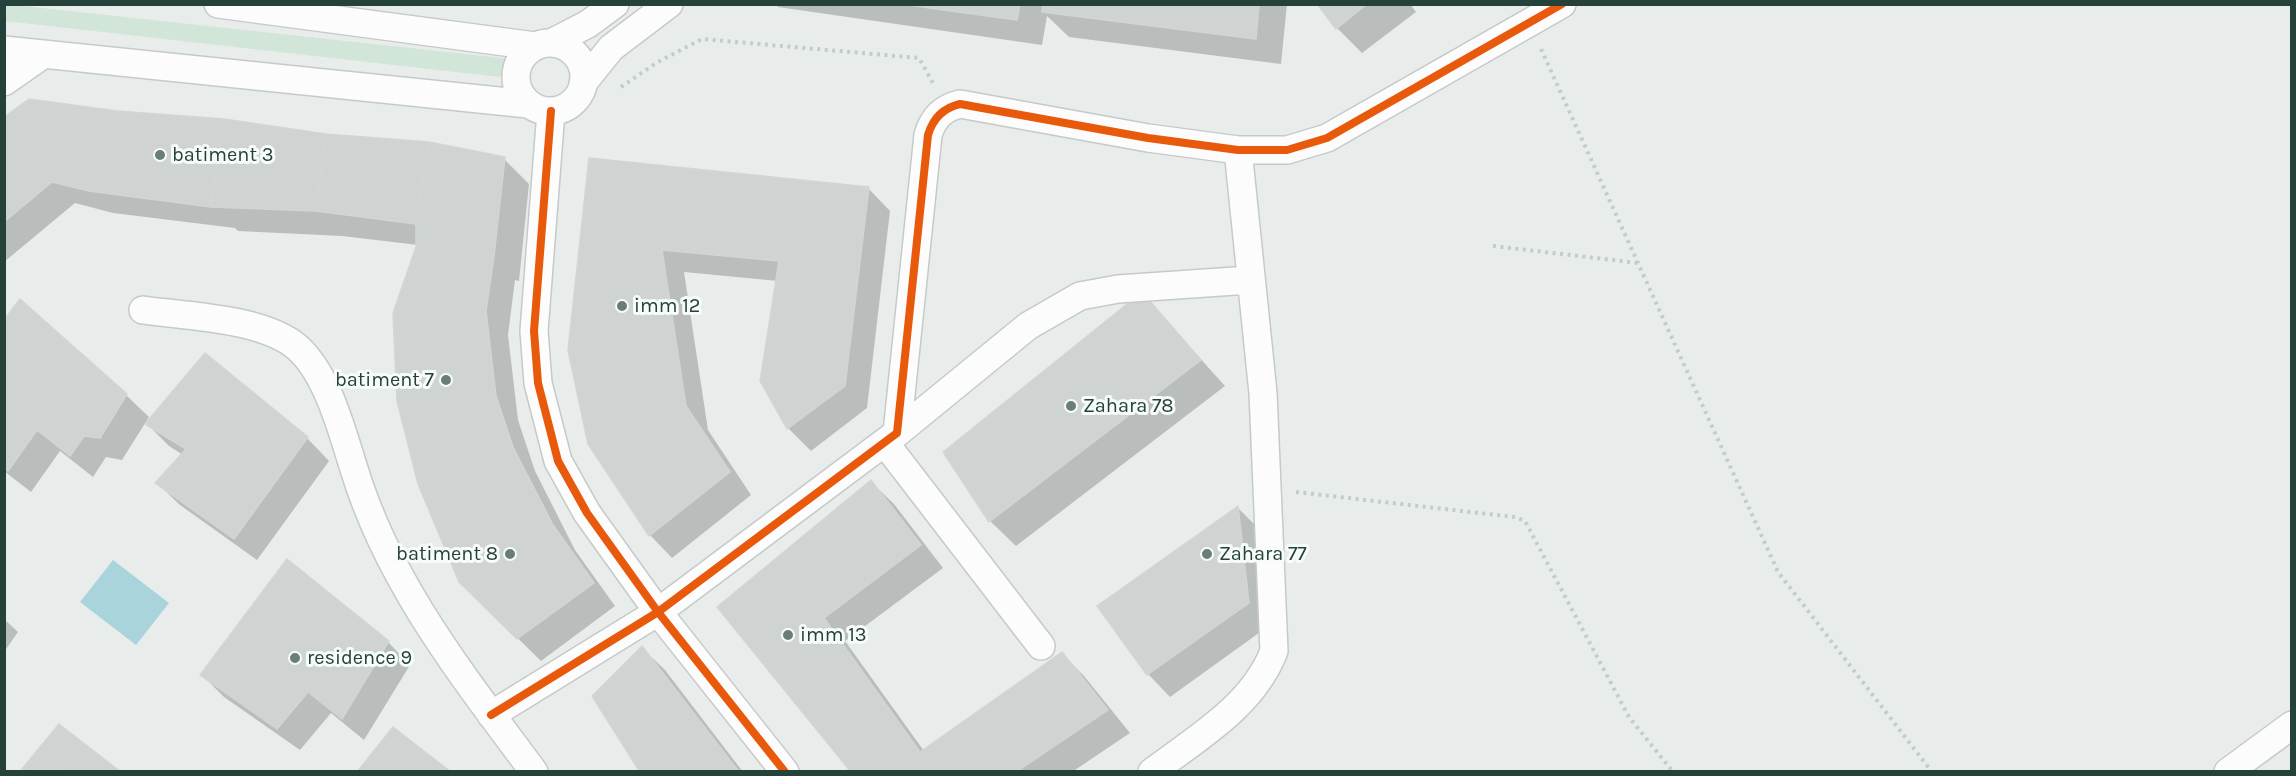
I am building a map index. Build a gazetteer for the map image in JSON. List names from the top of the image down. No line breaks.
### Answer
{"places":["batiment 3","imm 12","batiment 7","Zahara 78","batiment 8","Zahara 77","imm 13","residence 9"]}
